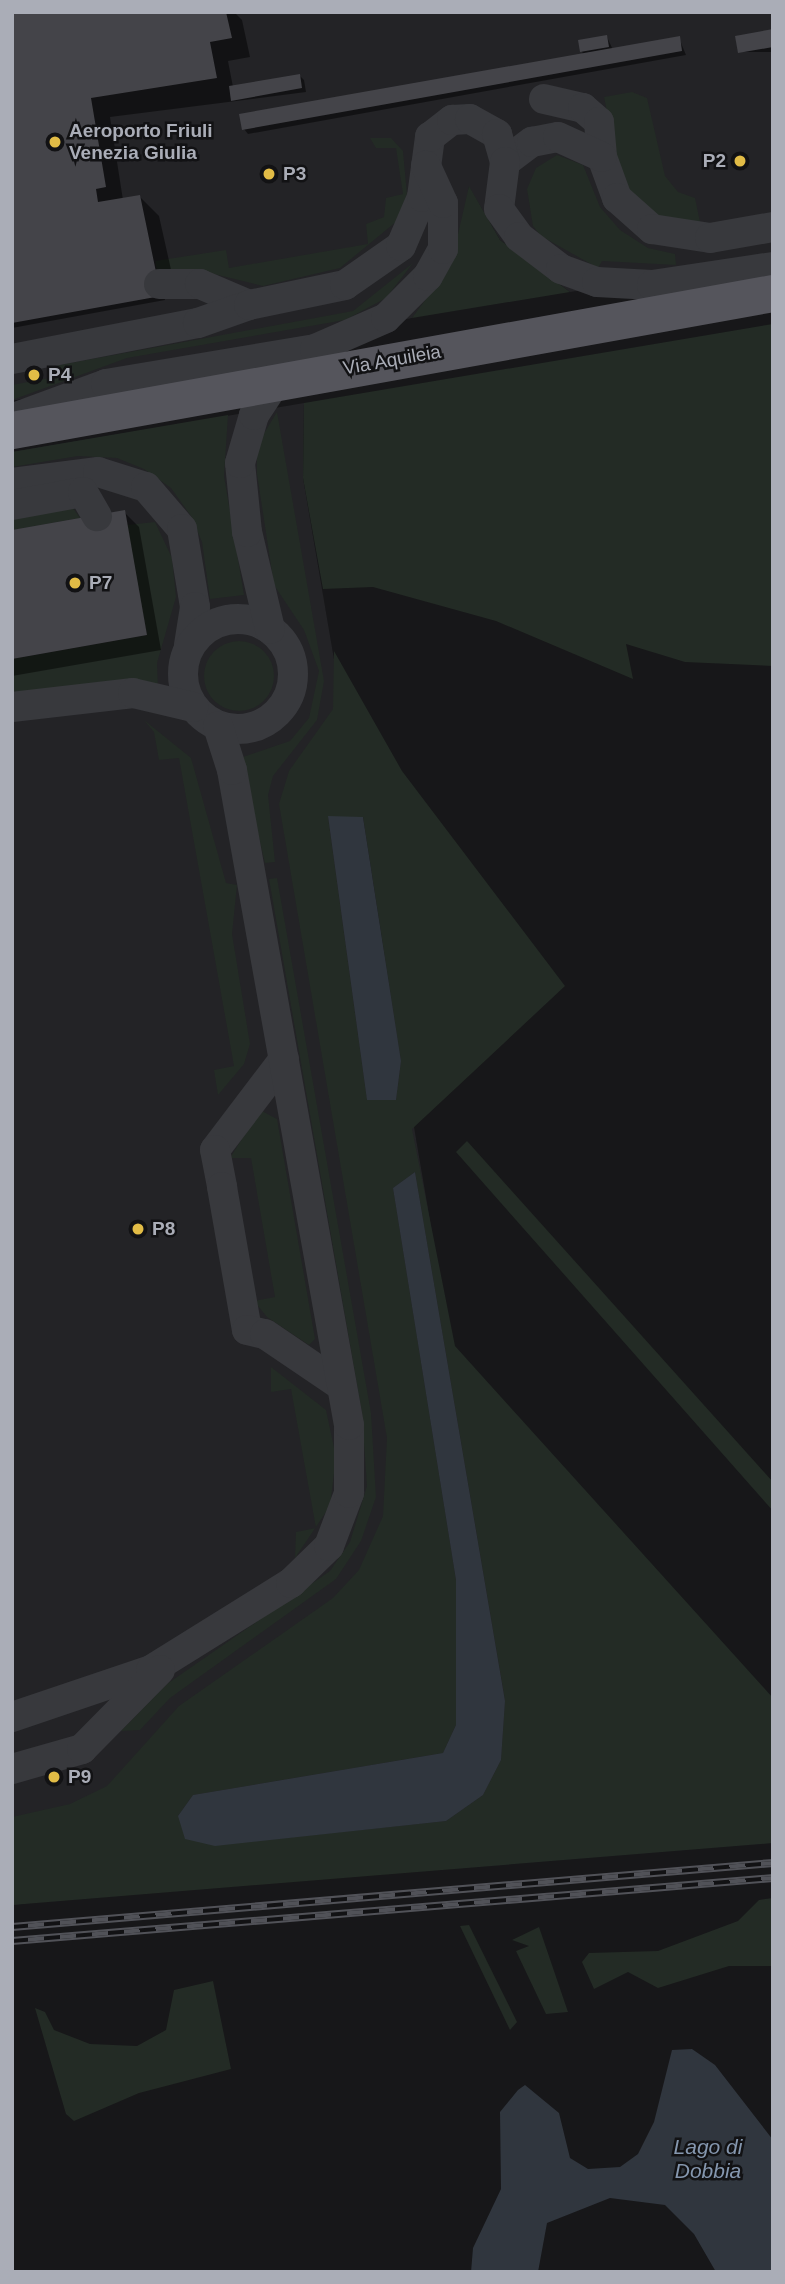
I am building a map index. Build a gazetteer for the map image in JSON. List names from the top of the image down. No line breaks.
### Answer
{"streets":{"main road":["Via Aquileia"]},"water":["Lago di Dobbia"],"places":["Aeroporto Friuli Venezia Giulia","P2","P3","P4","P7","P8","P9"]}
